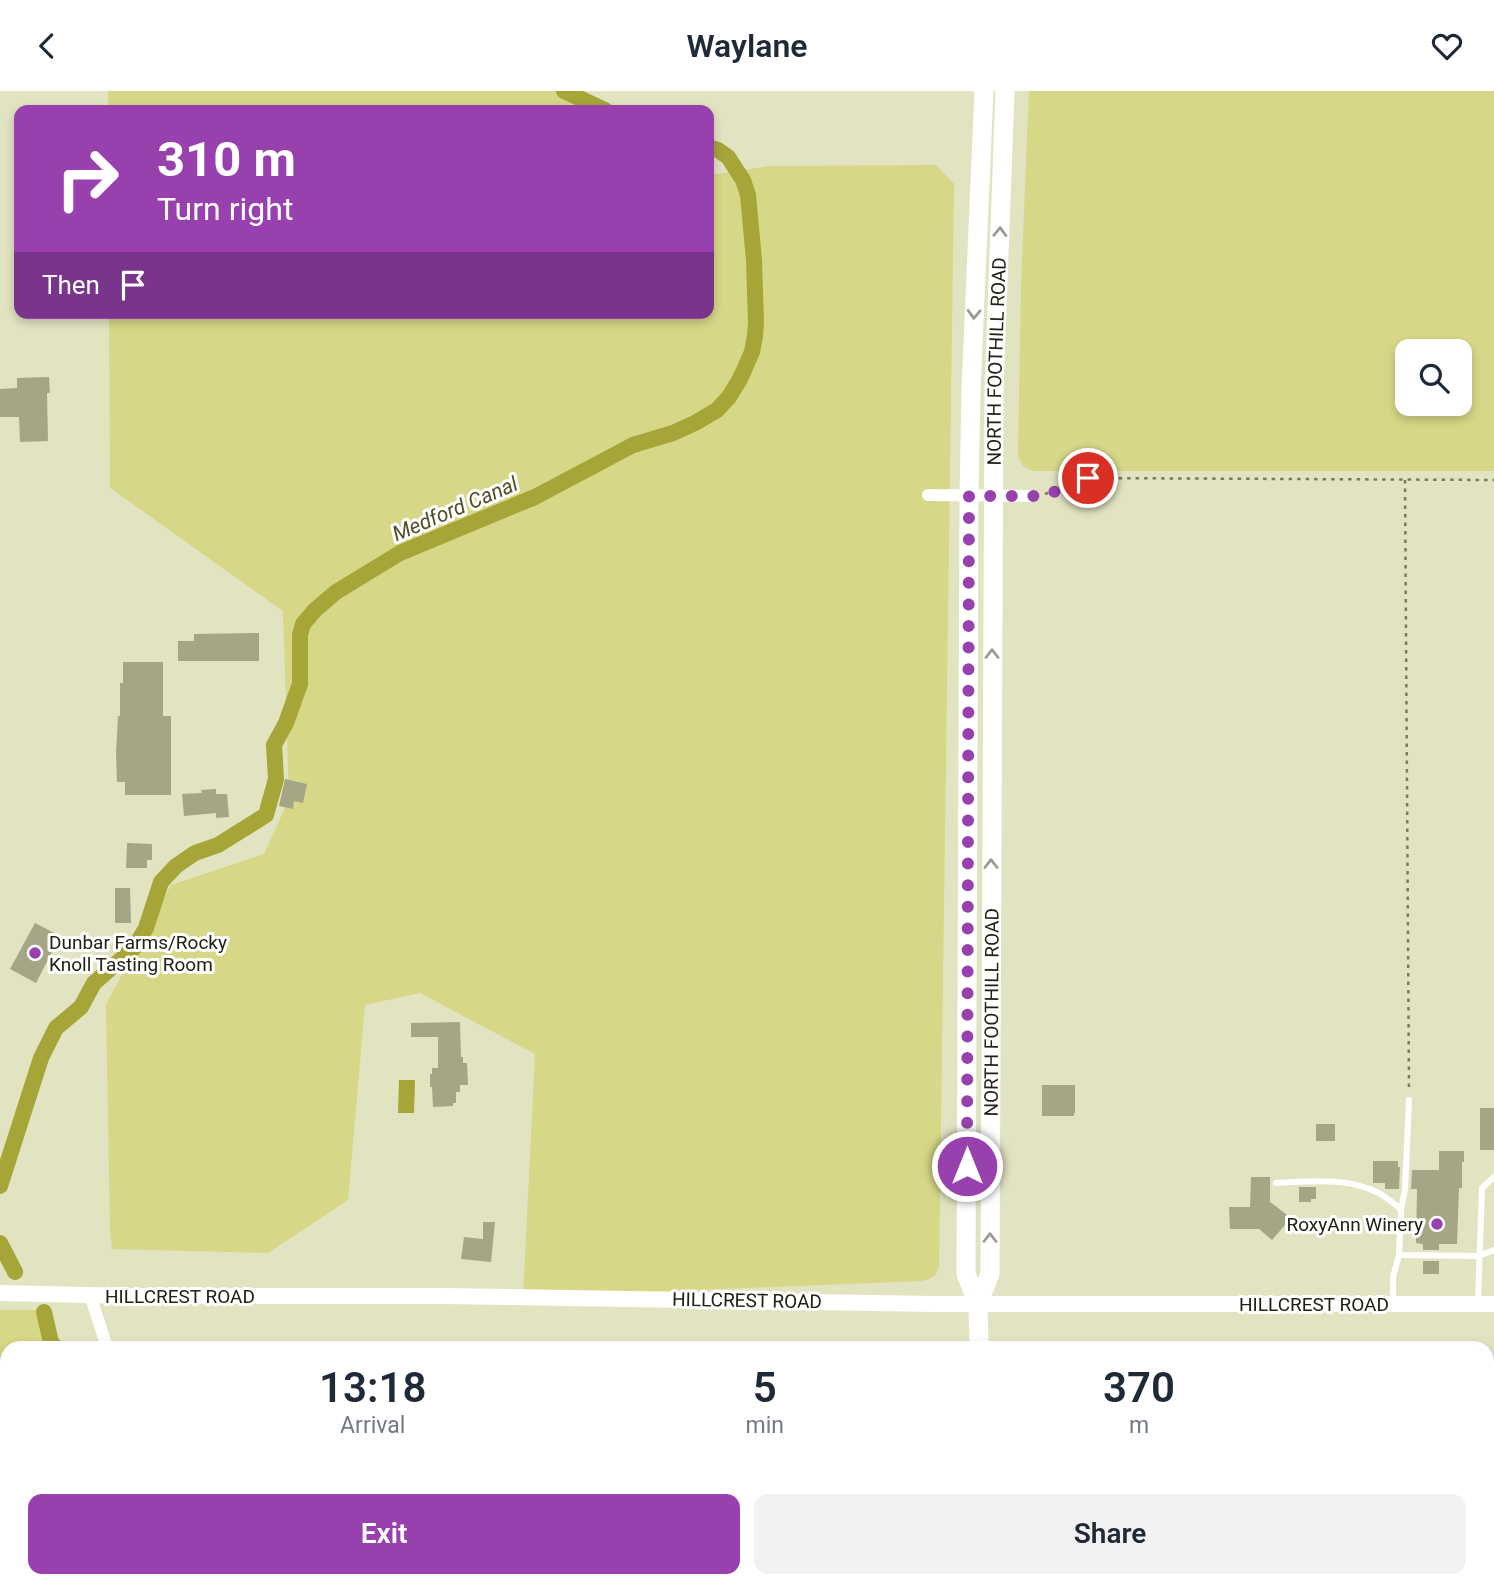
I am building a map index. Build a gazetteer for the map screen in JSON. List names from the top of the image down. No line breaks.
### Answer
{"streets":{"main road":["NORTH FOOTHILL ROAD"],"street":["HILLCREST ROAD"]},"crossings":[["NORTH FOOTHILL ROAD","HILLCREST ROAD"]],"water":["Medford Canal"],"places":["Dunbar Farms/Rocky Knoll Tasting Room","RoxyAnn Winery"],"page":{"header":"Waylane","turn":["310 m","Turn right"],"then":"Then","eta":["13:18","Arrival","5","min","370","m"],"buttons":["Exit","Share"]}}
